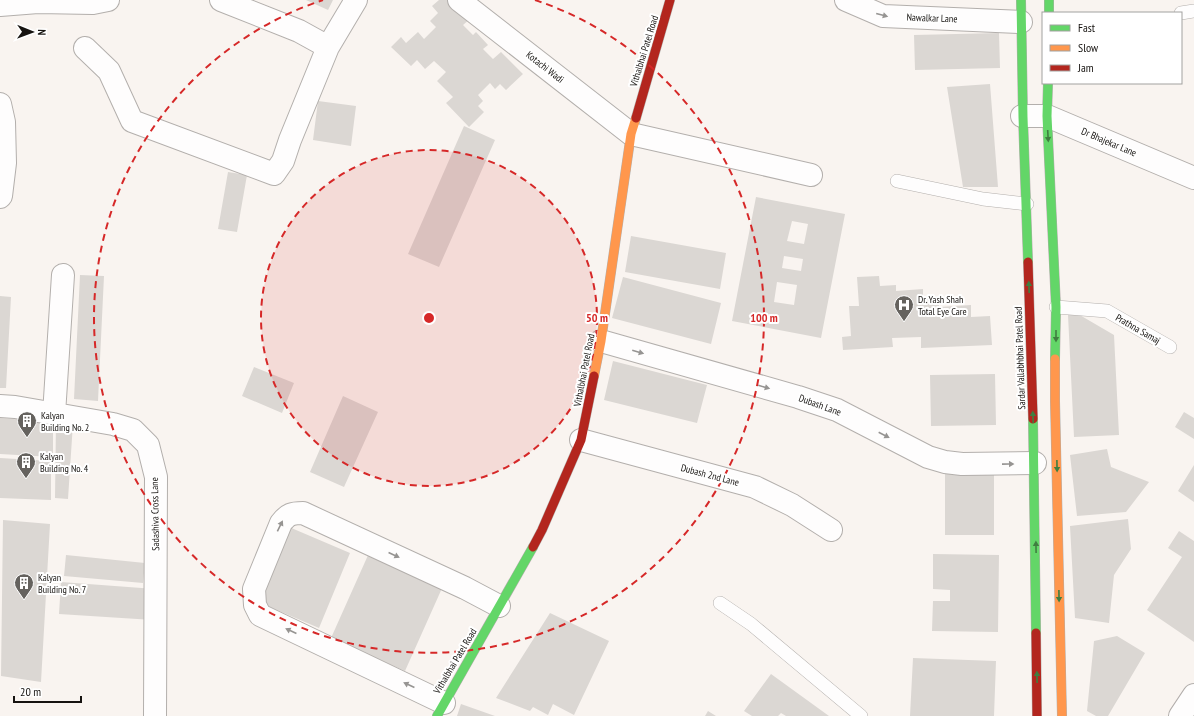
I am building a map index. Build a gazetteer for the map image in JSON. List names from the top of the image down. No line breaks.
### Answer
{"streets":{"main road":["Vithalbhai Patel Road","Sardar Vallabhbhai Patel Road"],"street":["Nawalkar Lane","Kotachi Wadi","Dr Bhajekar Lane","Dubash Lane","Dubash 2nd Lane","Sadashiva Cross Lane"],"lane":["Prathna Samaj"]},"crossings":[["Nawalkar Lane","Sardar Vallabhbhai Patel Road"],["Vithalbhai Patel Road","Kotachi Wadi"],["Vithalbhai Patel Road","Dubash Lane"],["Vithalbhai Patel Road","Dubash 2nd Lane"],["Dr Bhajekar Lane","Sardar Vallabhbhai Patel Road"],["Sardar Vallabhbhai Patel Road","Dubash Lane"]],"one_way":["Nawalkar Lane","Dubash Lane"],"places":{"hospital":["Dr. Yash Shah Total Eye Care"],"building":["Kalyan Building No. 2","Kalyan Building No. 4","Kalyan Building No. 7"]},"legend":["Fast","Slow","Jam"],"scale_bar":"20 m","north":"right","rings":["50 m","100 m"]}
